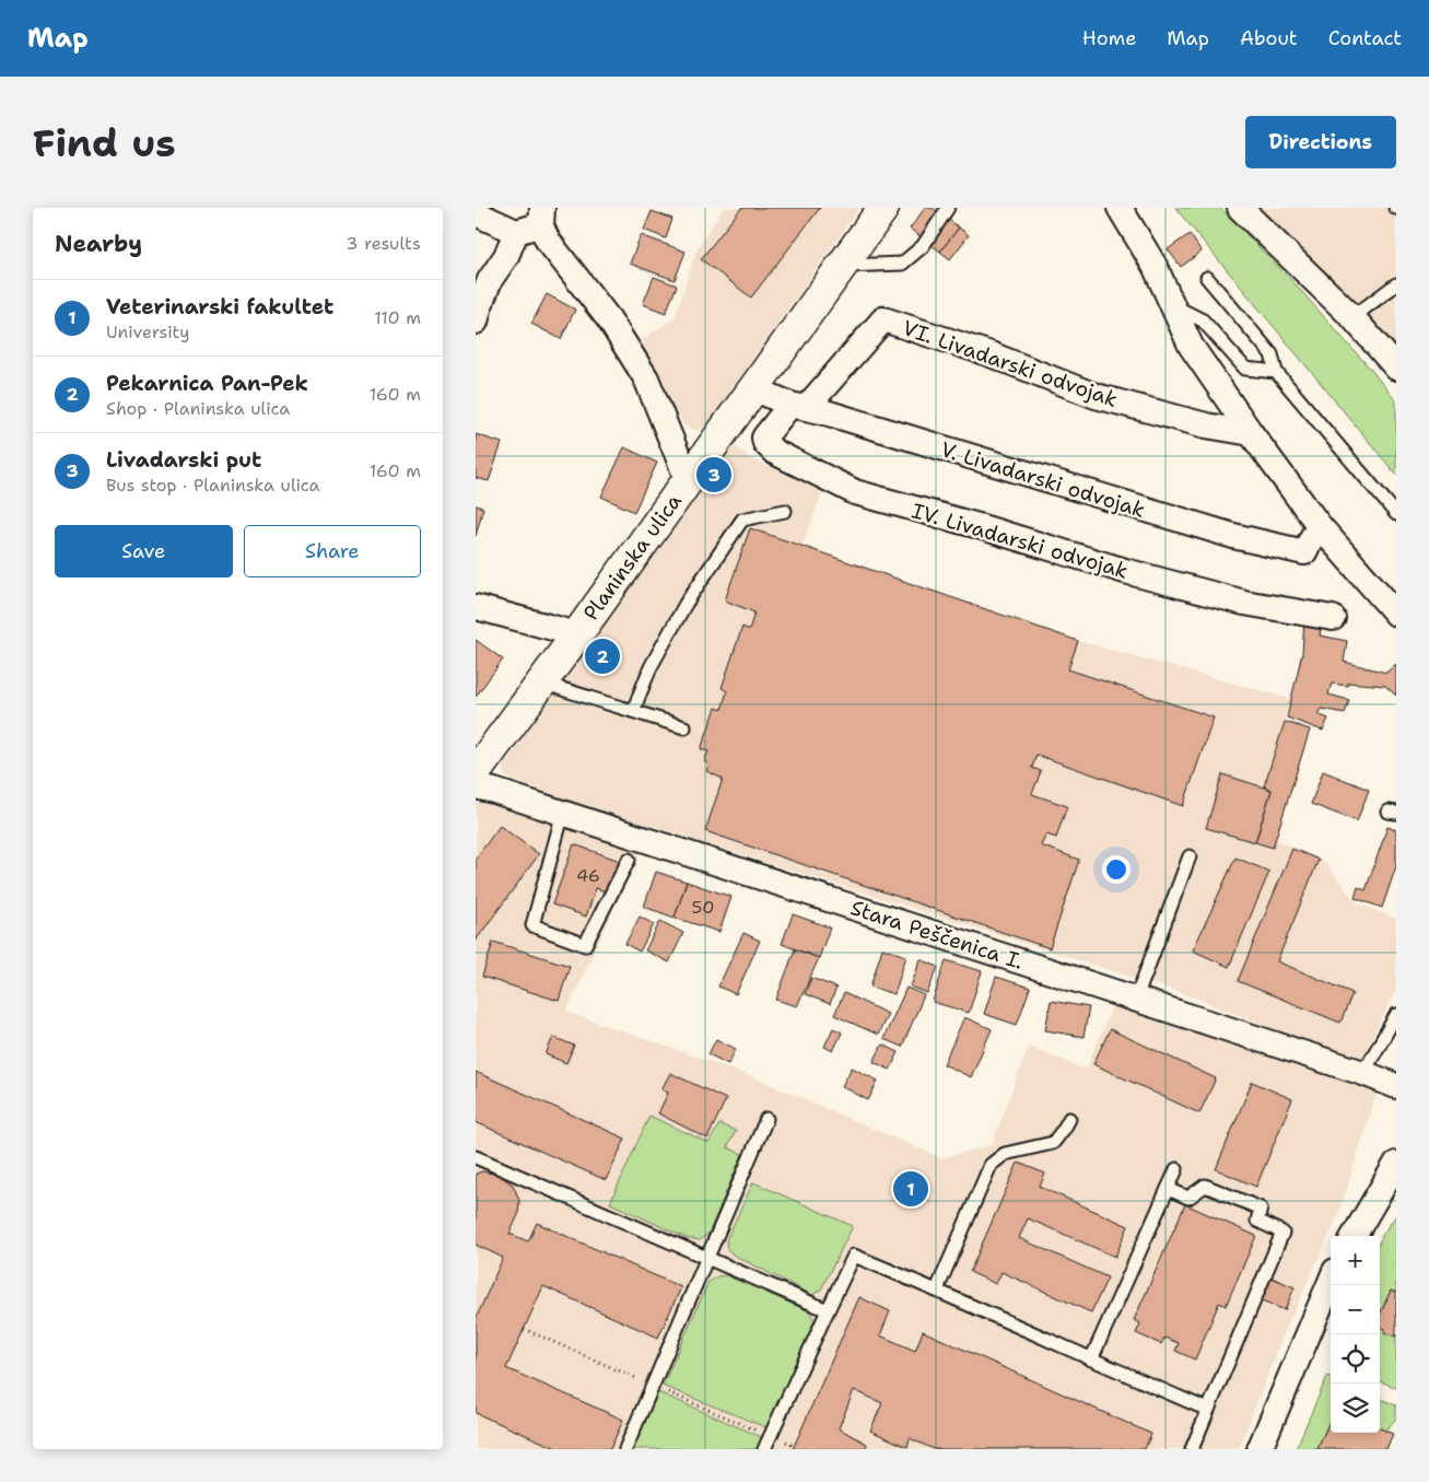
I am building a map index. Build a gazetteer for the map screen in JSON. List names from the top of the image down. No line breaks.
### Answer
{"streets":{"street":["VI. Livadarski odvojak","V. Livadarski odvojak","IV. Livadarski odvojak","Planinska ulica","Stara Peščenica I."]},"crossings":[["VI. Livadarski odvojak","V. Livadarski odvojak"],["VI. Livadarski odvojak","IV. Livadarski odvojak"],["V. Livadarski odvojak","IV. Livadarski odvojak"],["V. Livadarski odvojak","Planinska ulica"]],"house_numbers":["46","50"],"page":{"header":"Map","nav":["Home","Map","About","Contact"],"buttons":["Directions",["Save","Share"]],"title":"Find us","heading":["Nearby","3 results"],"list":[{"mark":"1","name":"Veterinarski fakultet","note":"University","value":"110 m"},{"mark":"2","name":"Pekarnica Pan-Pek","note":"Shop · Planinska ulica","value":"160 m"},{"mark":"3","name":"Livadarski put","note":"Bus stop · Planinska ulica","value":"160 m"}],"pins":["3","2","1"],"map_buttons":["+","−"]}}
